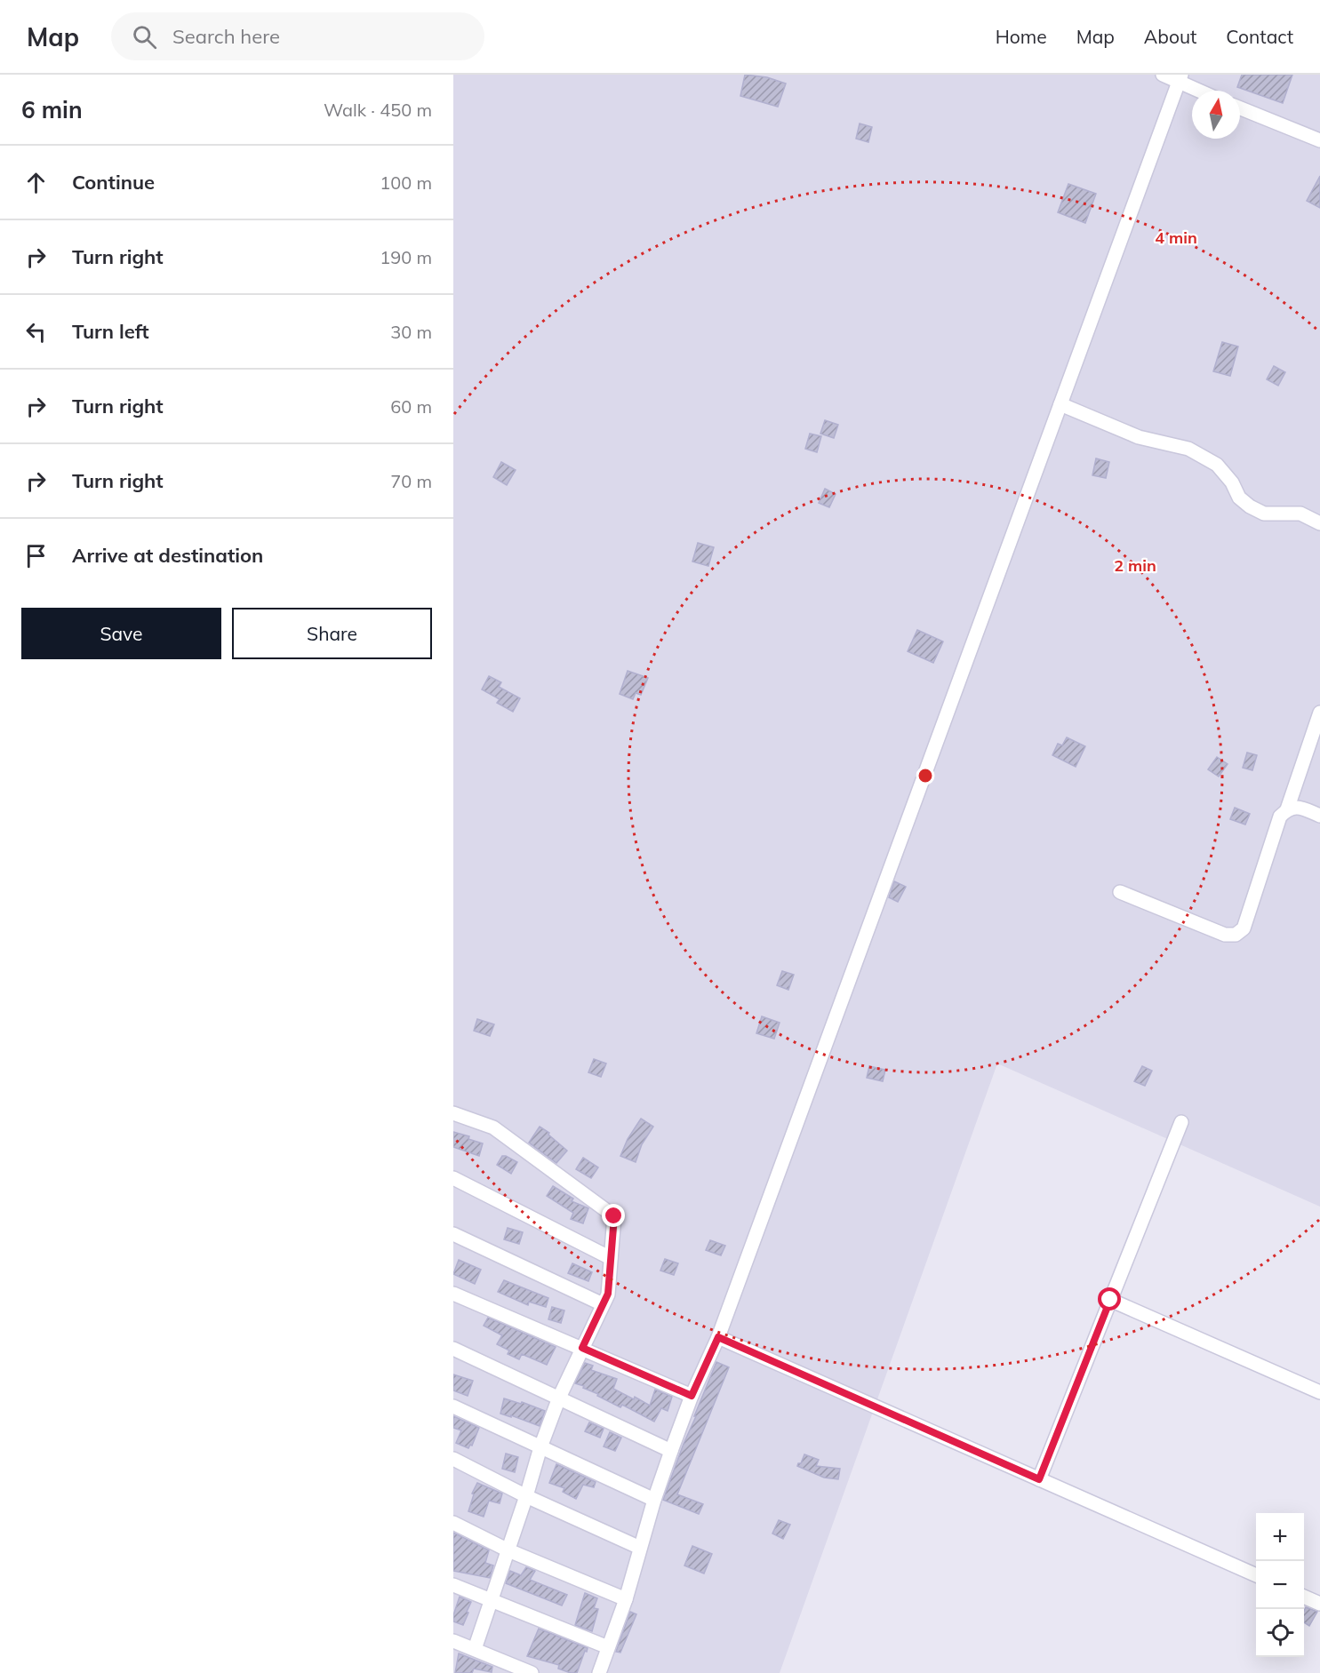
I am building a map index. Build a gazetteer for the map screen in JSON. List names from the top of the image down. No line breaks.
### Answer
{"north":"top","page":{"header":"Map","search":"Search here","nav":["Home","Map","About","Contact"],"heading":["6 min","Walk · 450 m"],"list":[["Continue","100 m"],["Turn right","190 m"],["Turn left","30 m"],["Turn right","60 m"],["Turn right","70 m"],"Arrive at destination"],"buttons":["Save","Share"],"map_buttons":["+","−"]},"rings":["4 min","2 min"]}
